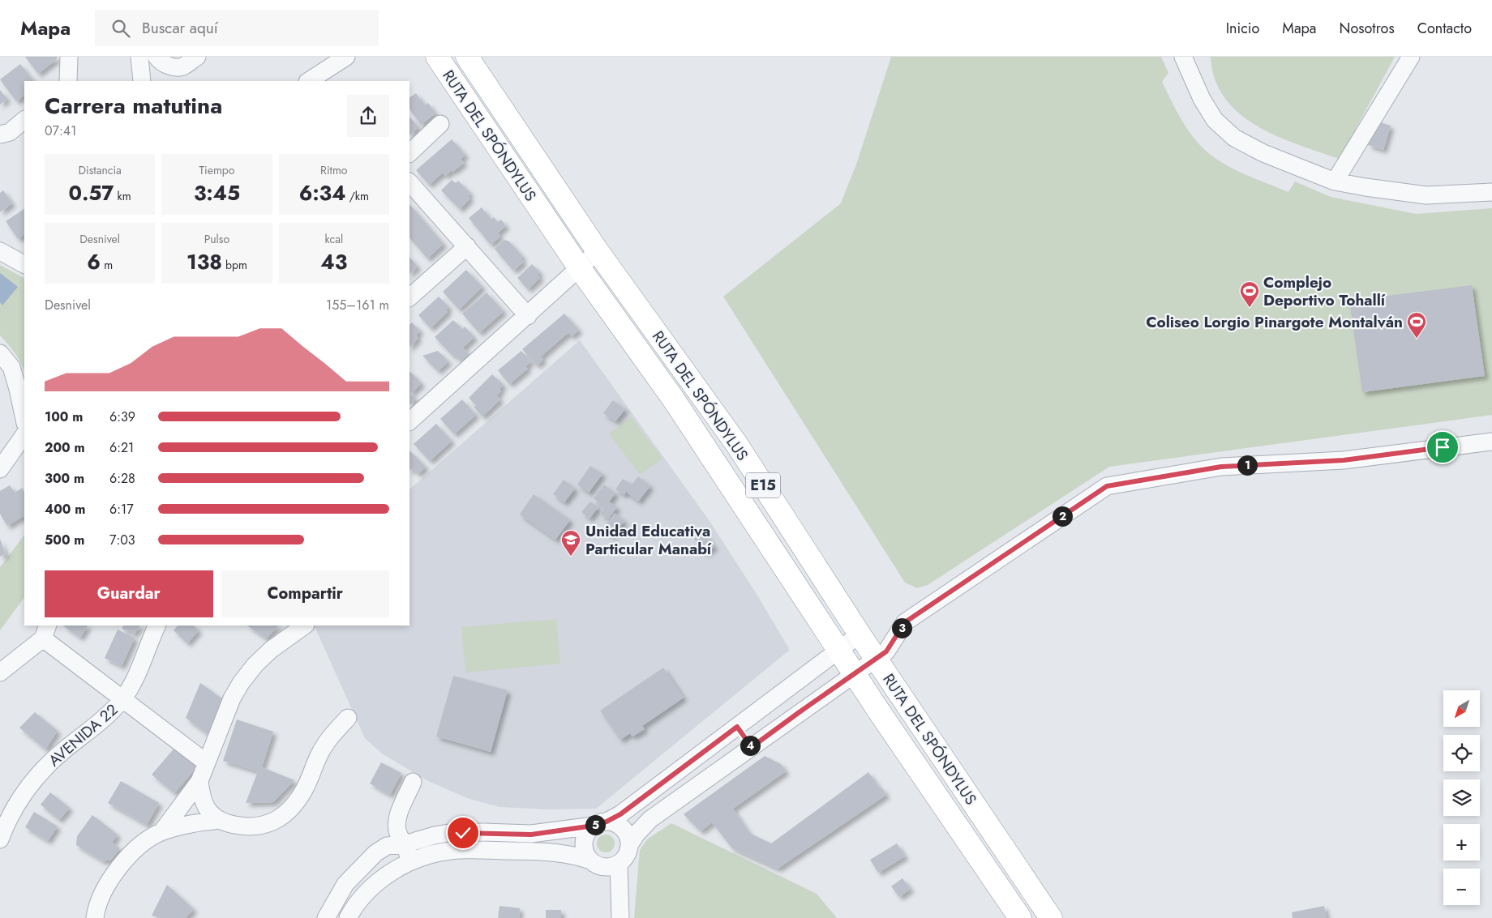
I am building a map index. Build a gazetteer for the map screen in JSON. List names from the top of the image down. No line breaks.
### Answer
{"streets":{"highway":["RUTA DEL SPÓNDYLUS","E15"],"street":["AVENIDA 22"]},"places":{"sports":["Complejo Deportivo Tohallí","Coliseo Lorgio Pinargote Montalván"],"school or university":["Unidad Educativa Particular Manabí"]},"north":"bottom left","page":{"header":"Mapa","search":"Buscar aquí","nav":["Inicio","Mapa","Nosotros","Contacto"],"heading":["Carrera matutina","07:41"],"stats":[["Distancia","0.57 km"],["Tiempo","3:45"],["Ritmo","6:34 /km"],["Desnivel","6 m"],["Pulso","138 bpm"],["kcal","43"]],"chart":["Desnivel","155–161 m"],"list":[{"name":"100 m","note":"6:39"},{"name":"200 m","note":"6:21"},{"name":"300 m","note":"6:28"},{"name":"400 m","note":"6:17"},{"name":"500 m","note":"7:03"}],"pins":["1","2","3","4","5"],"buttons":["Guardar","Compartir"],"map_buttons":["+","−"]}}
